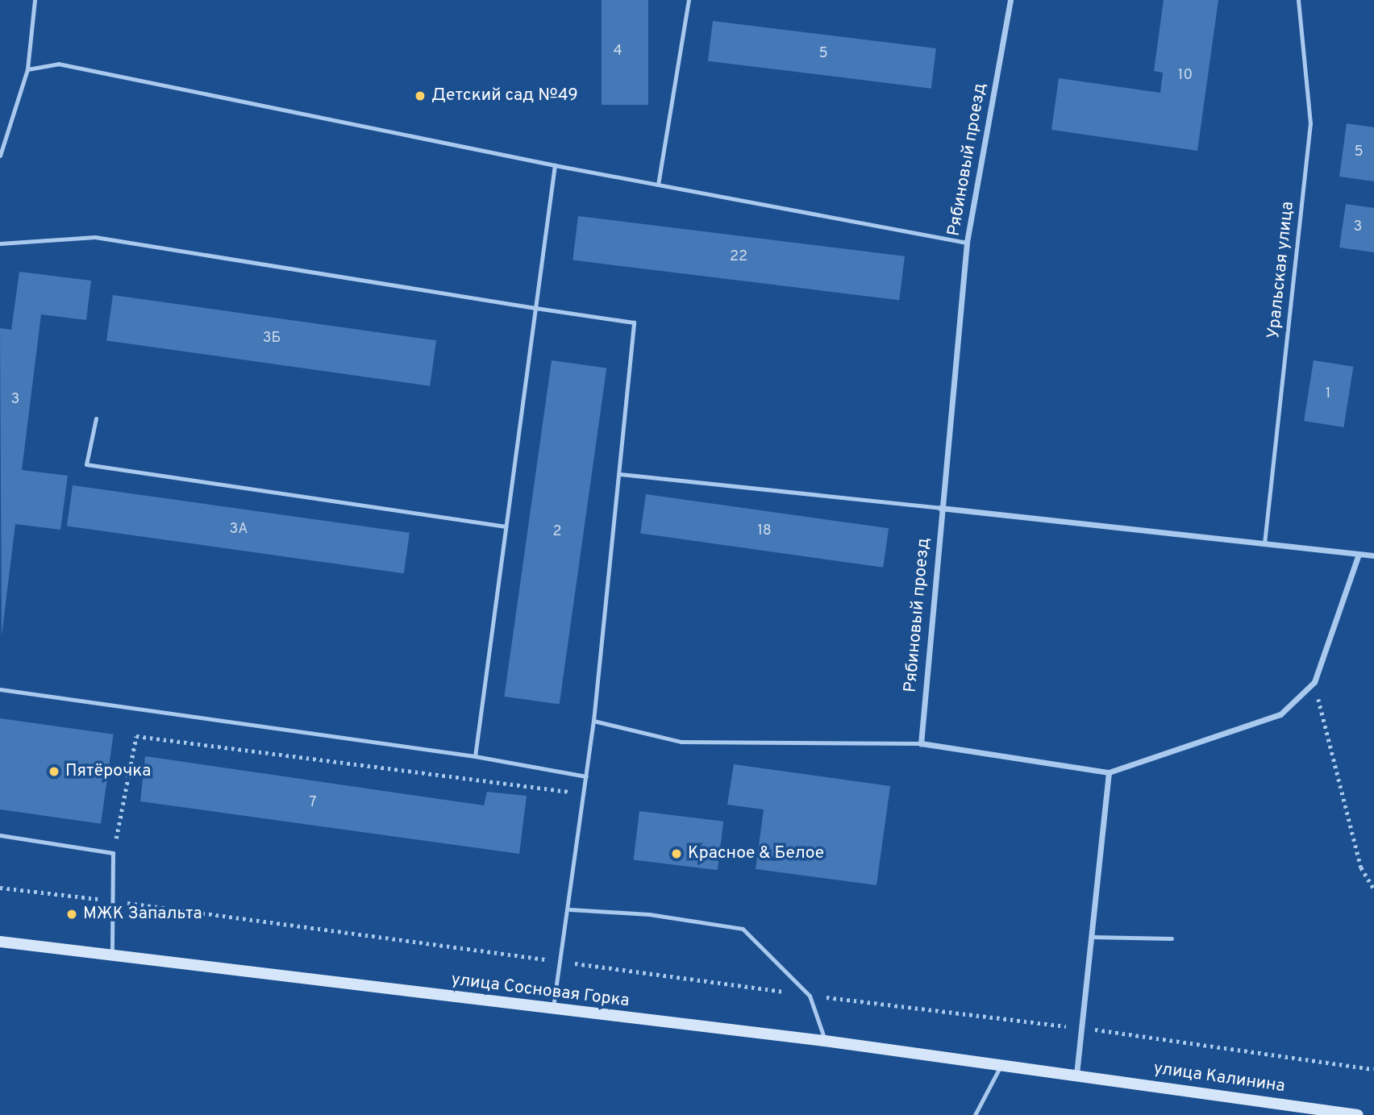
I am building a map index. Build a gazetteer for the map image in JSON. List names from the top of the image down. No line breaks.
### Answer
{"streets":{"main road":["улица Сосновая Горка","улица Калинина"],"street":["Рябиновый проезд"],"lane":["Уральская улица"]},"crossings":[["улица Сосновая Горка","улица Калинина"]],"places":["Детский сад №49","Пятёрочка","Красное & Белое","МЖК Запальта"],"house_numbers":["4","5","10","5","3","22","3Б","1","3","3А","18","2","7"]}
